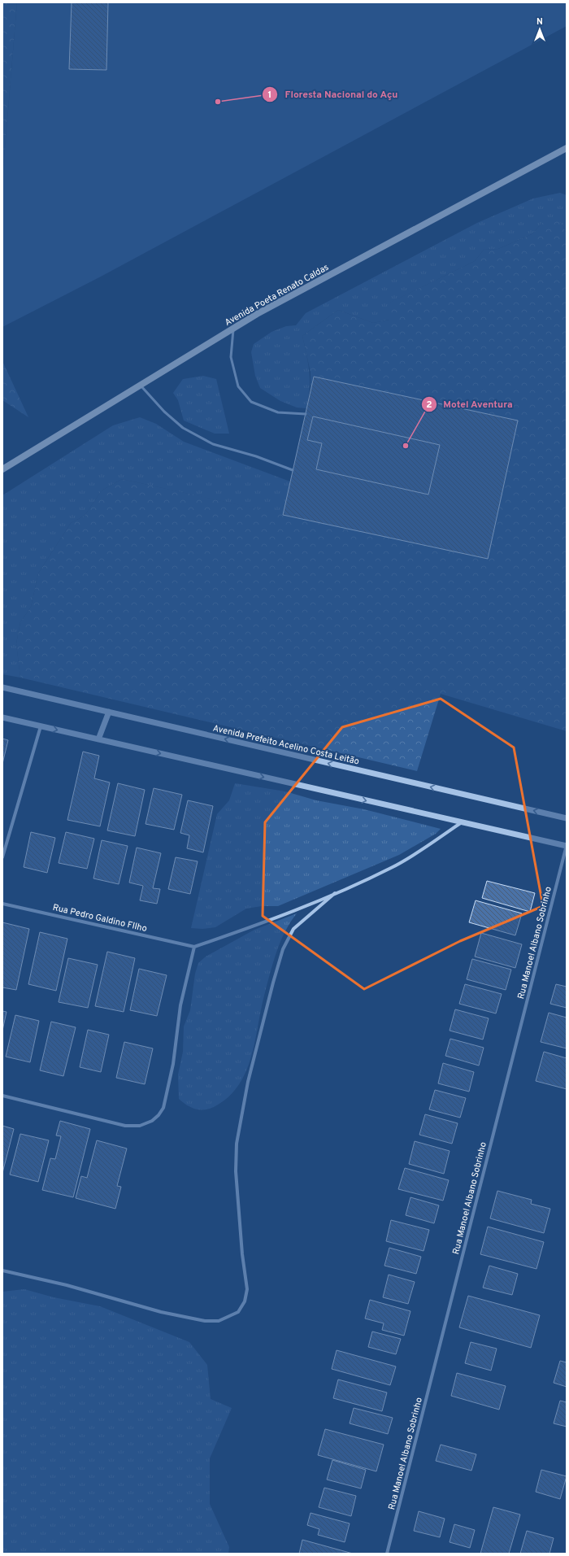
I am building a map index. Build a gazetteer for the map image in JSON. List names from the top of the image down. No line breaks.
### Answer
{"streets":{"main road":["Avenida Poeta Renato Caldas"],"street":["Avenida Prefeito Acelino Costa Leitão","Rua Pedro Galdino FIlho","Rua Manoel Albano Sobrinho"]},"places":["Floresta Nacional do Açu","Motel Aventura"],"north":"top"}
